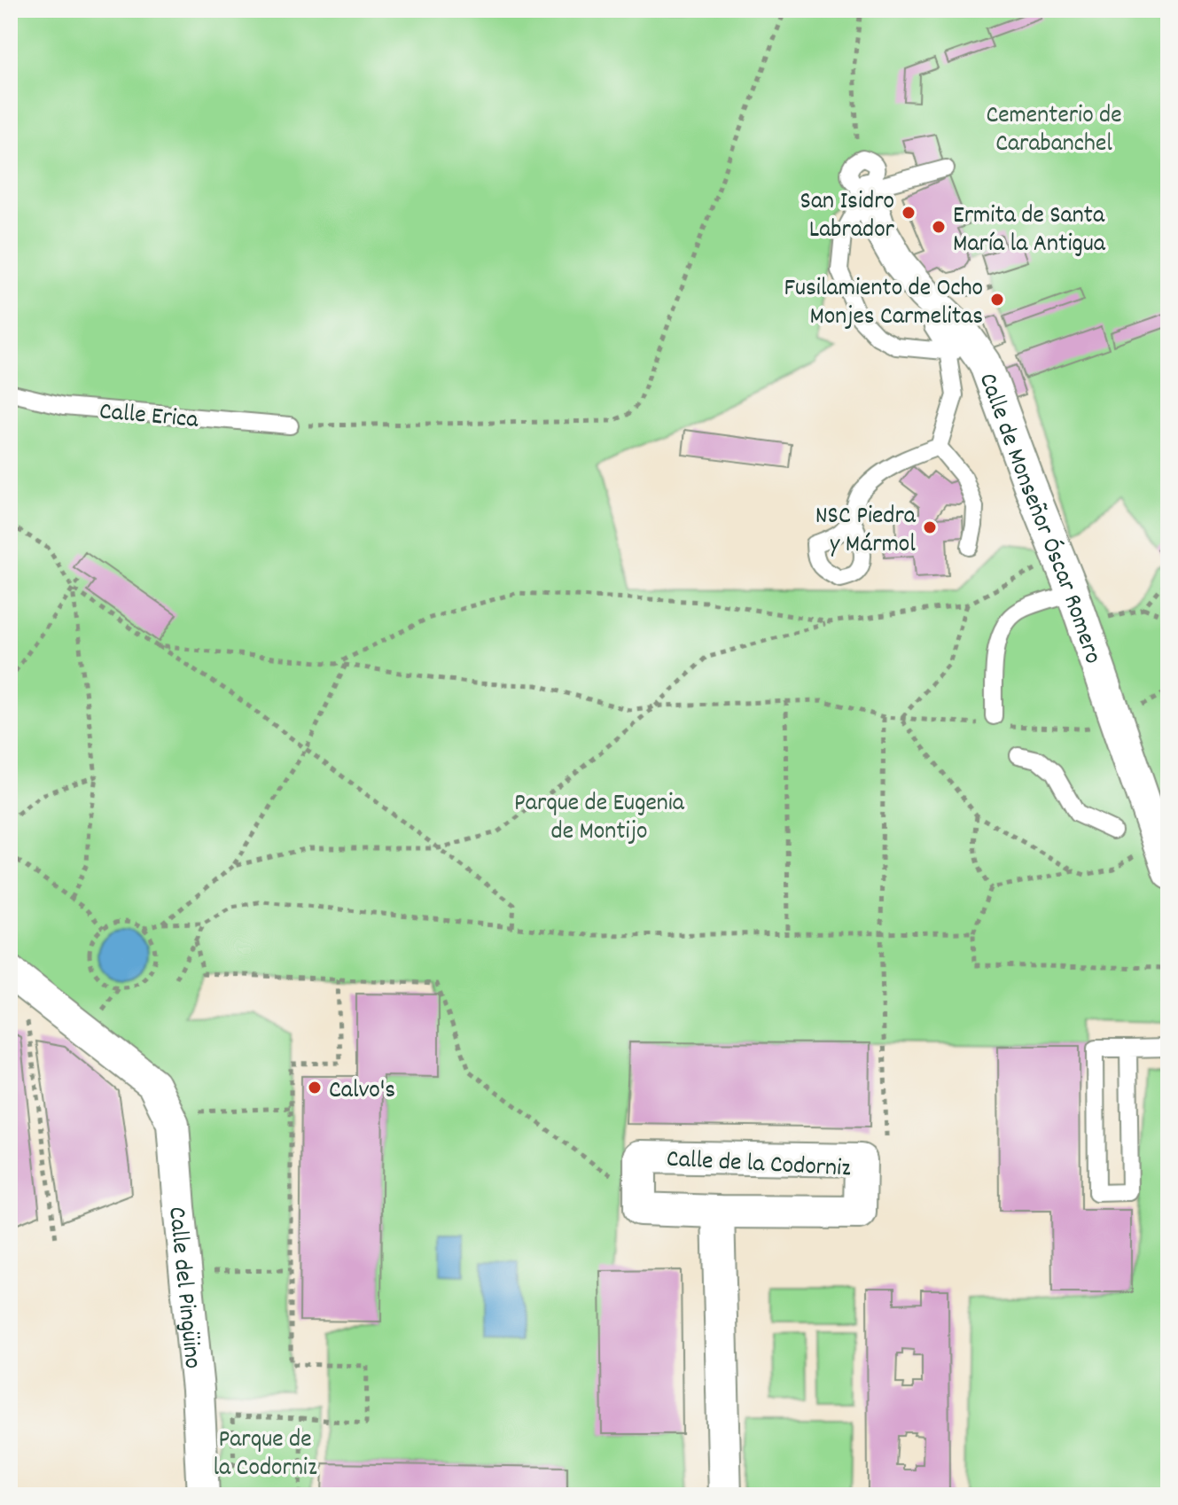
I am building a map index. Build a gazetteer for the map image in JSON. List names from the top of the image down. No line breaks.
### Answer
{"streets":{"street":["Calle de Monseñor Óscar Romero","Calle de la Codorniz","Calle del Pingüino"],"lane":["Calle Erica"]},"parks":["Cementerio de Carabanchel","Parque de Eugenia de Montijo","Parque de la Codorniz"],"places":["San Isidro Labrador","Ermita de Santa María la Antigua","Fusilamiento de Ocho Monjes Carmelitas","NSC Piedra y Mármol","Calvo's"]}
